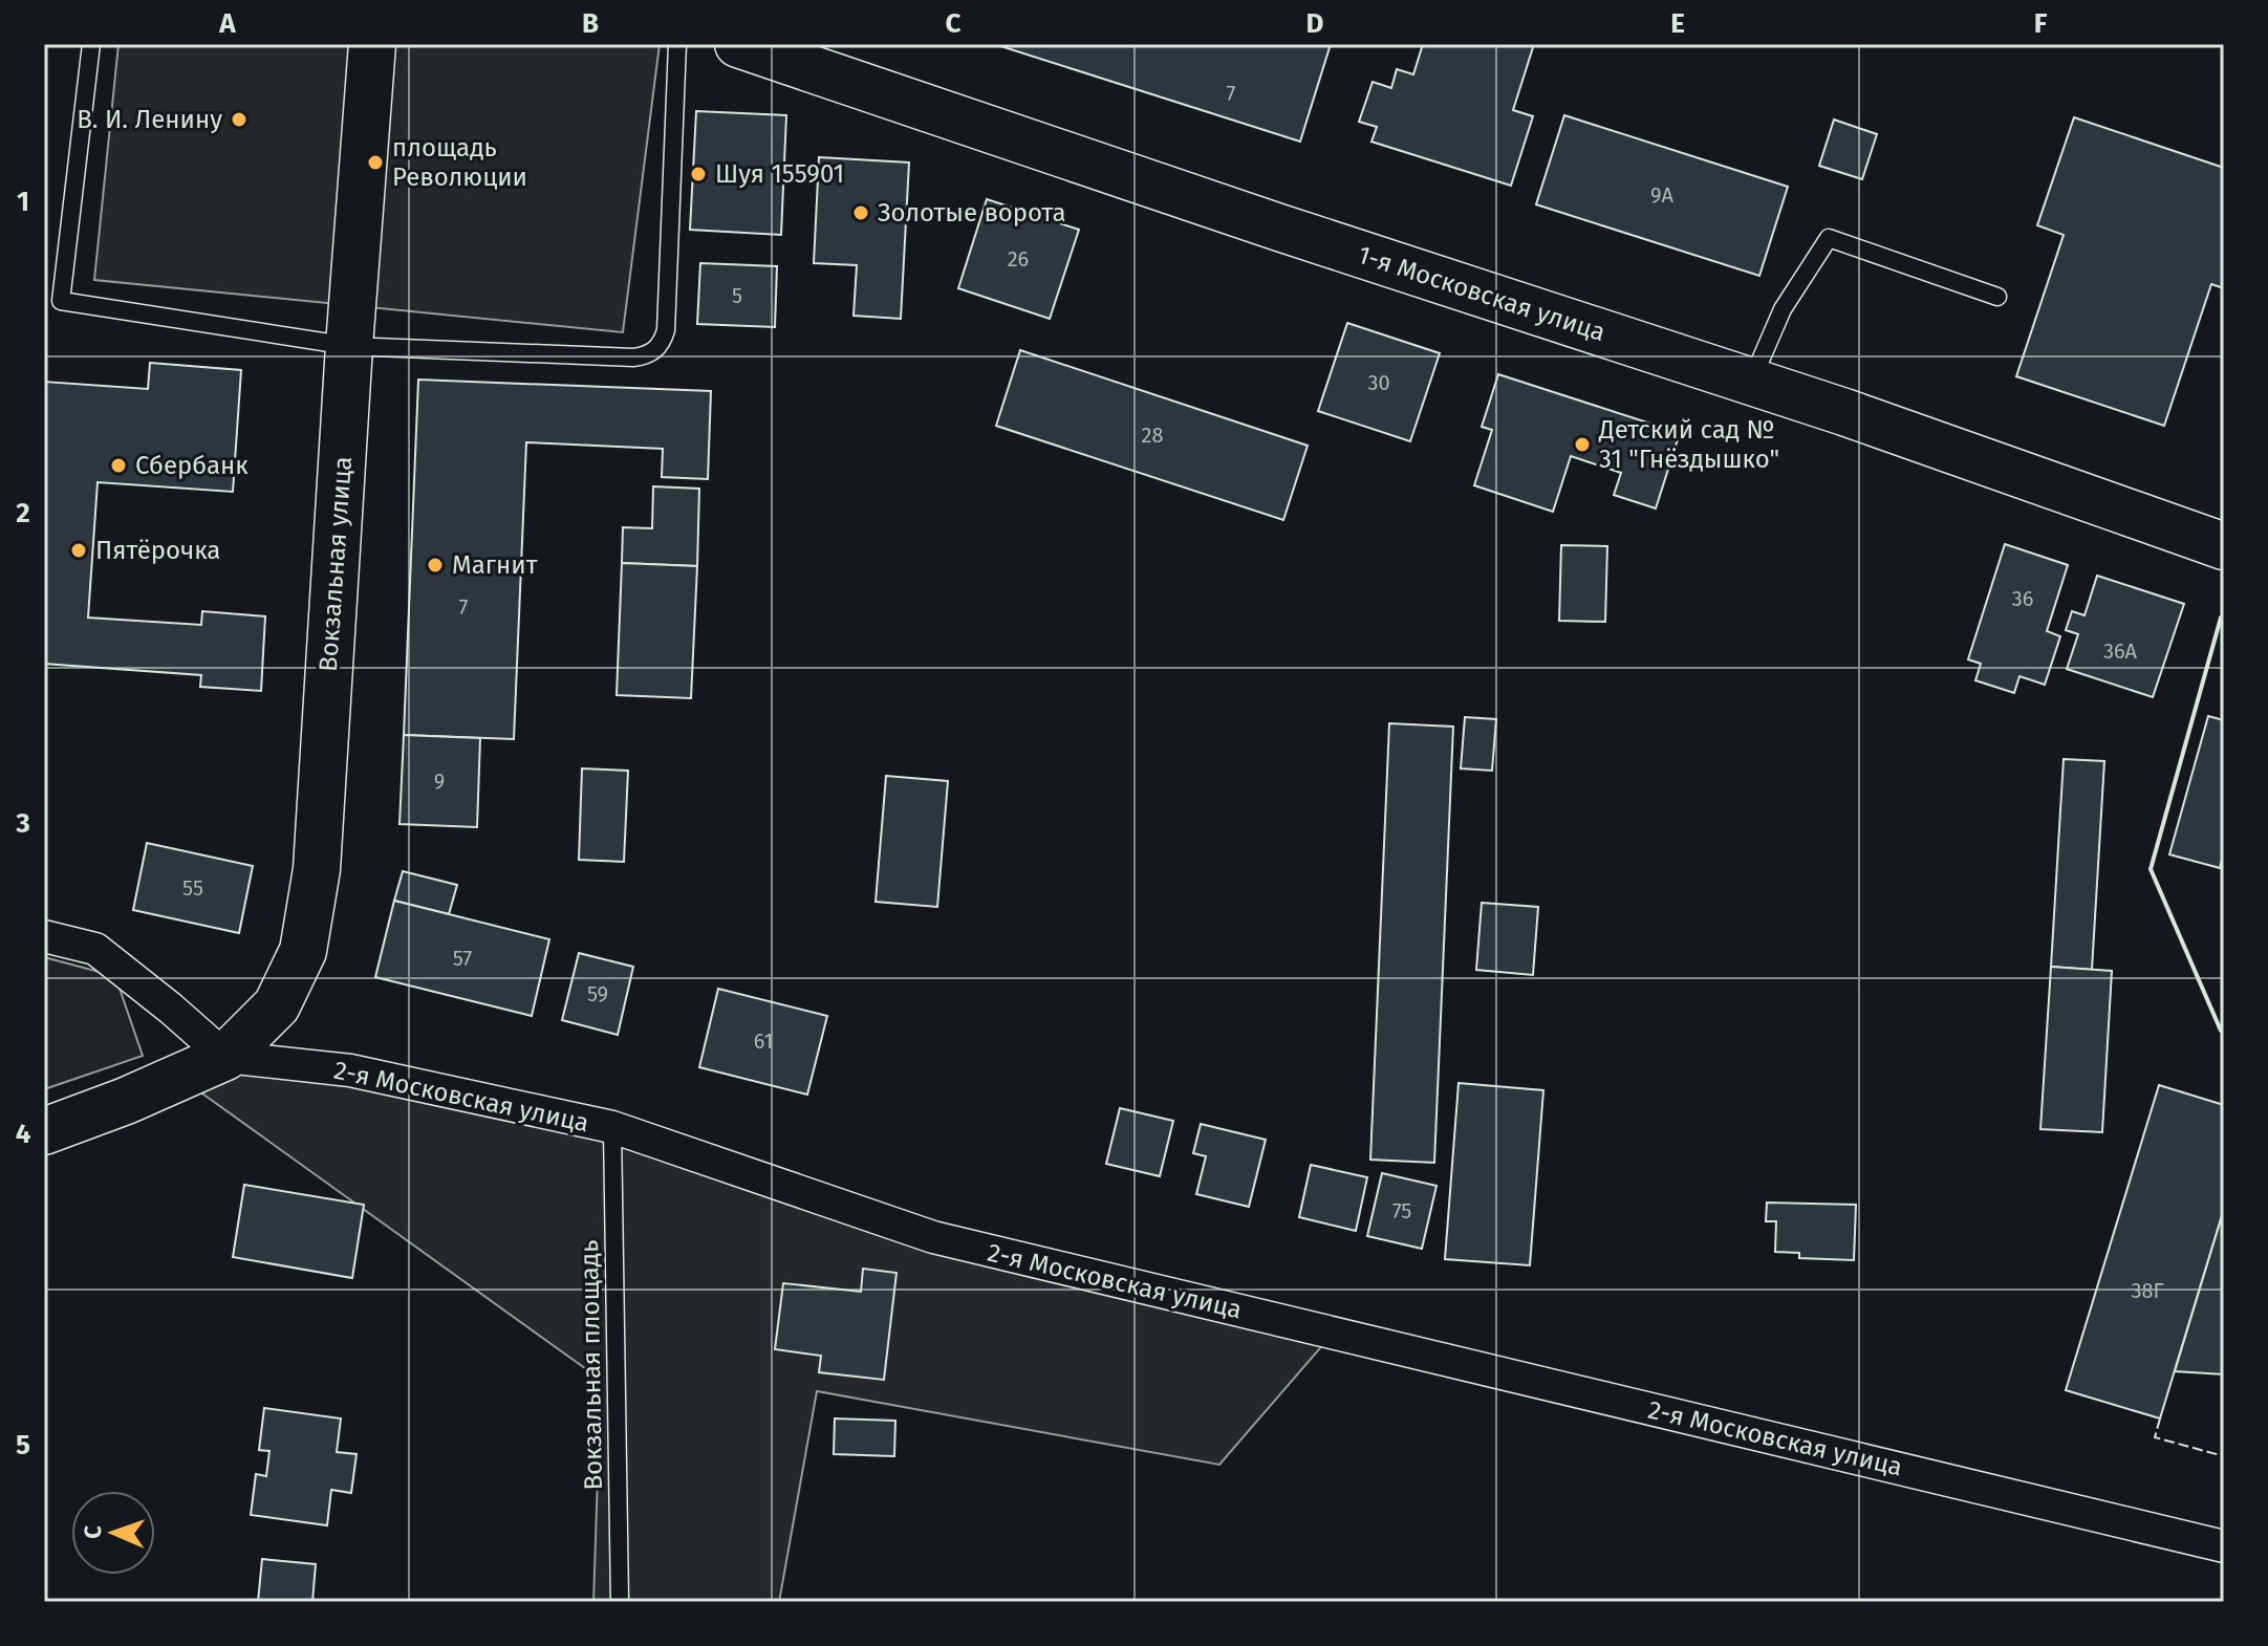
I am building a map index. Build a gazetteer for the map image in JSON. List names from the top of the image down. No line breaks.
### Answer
{"streets":{"main road":["1-я Московская улица","Вокзальная улица"],"street":["2-я Московская улица"],"lane":["Вокзальная площадь"]},"crossings":[["Вокзальная улица","2-я Московская улица"],["2-я Московская улица","Вокзальная площадь"]],"places":["В. И. Ленину","площадь Революции","Шуя 155901","Золотые ворота","Детский сад № 31 \"Гнёздышко\"","Сбербанк","Пятёрочка","Магнит"],"house_numbers":["7","9А","26","5","30","28","36","7","36А","9","55","57","59","61","75","38Г"],"north":"left","grid":{"columns":["A","B","C","D","E","F"],"rows":["1","2","3","4","5"]}}
